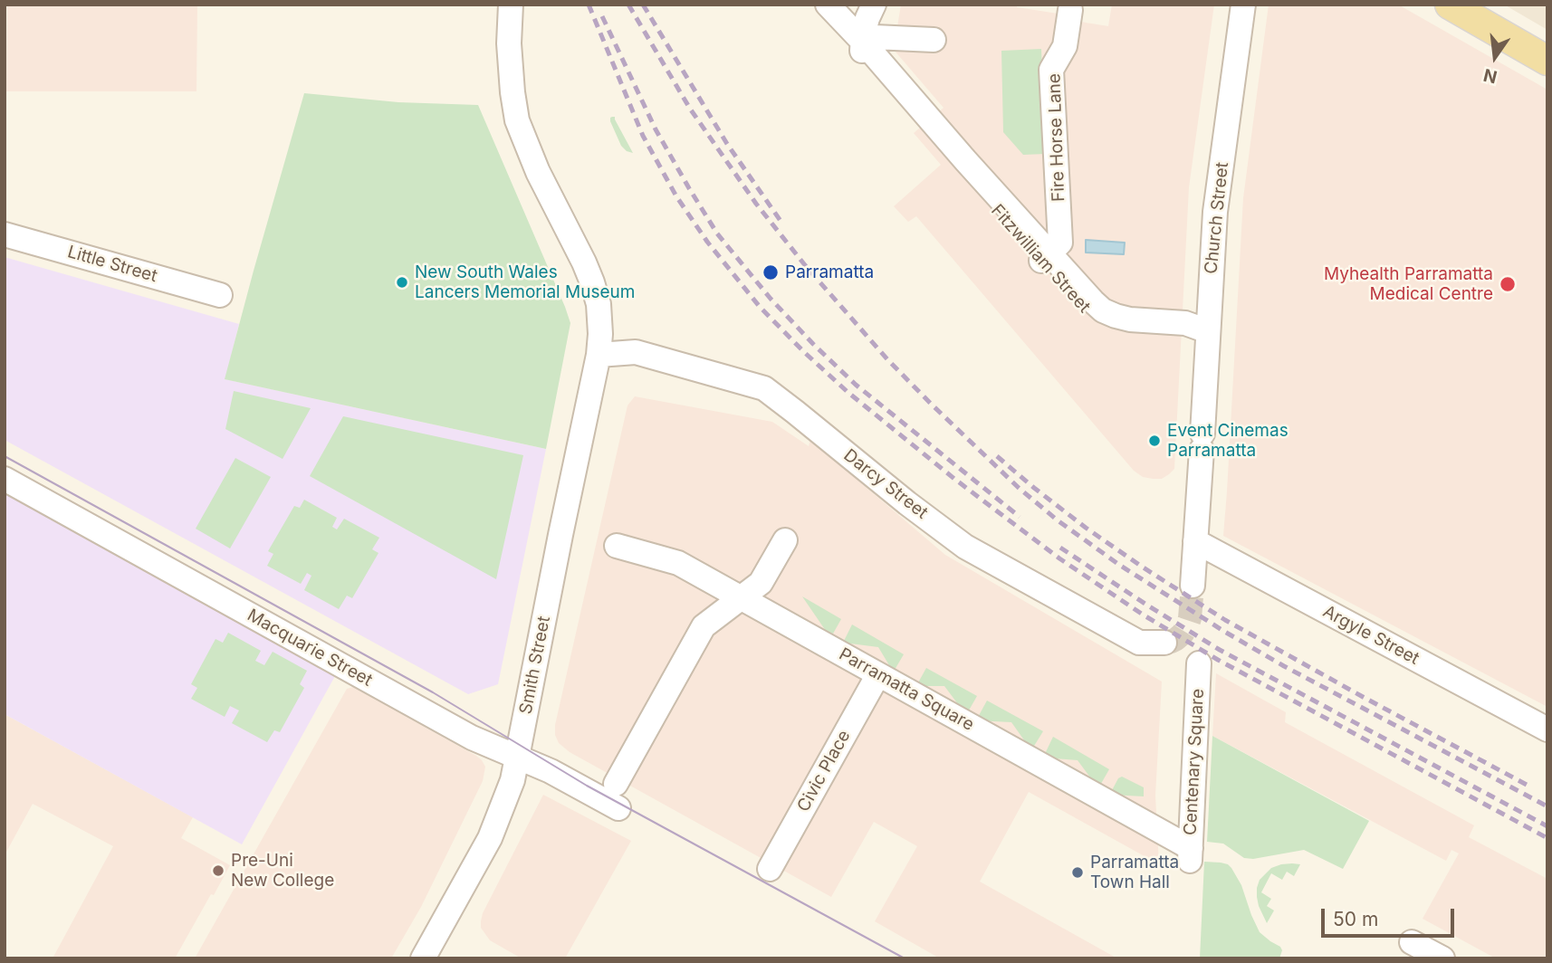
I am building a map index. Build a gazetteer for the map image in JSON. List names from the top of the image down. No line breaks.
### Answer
{"streets":{"street":["Fire Horse Lane","Church Street","Fitzwilliam Street","Little Street","Darcy Street","Argyle Street","Macquarie Street","Smith Street","Parramatta Square","Centenary Square","Civic Place"]},"crossings":[["Fire Horse Lane","Fitzwilliam Street"],["Church Street","Fitzwilliam Street"],["Church Street","Argyle Street"],["Darcy Street","Smith Street"],["Macquarie Street","Smith Street"],["Parramatta Square","Centenary Square"],["Parramatta Square","Civic Place"]],"places":["Parramatta","New South Wales Lancers Memorial Museum","Myhealth Parramatta Medical Centre","Event Cinemas Parramatta","Pre-Uni New College","Parramatta Town Hall"],"scale_bar":"50 m","north":"bottom"}
